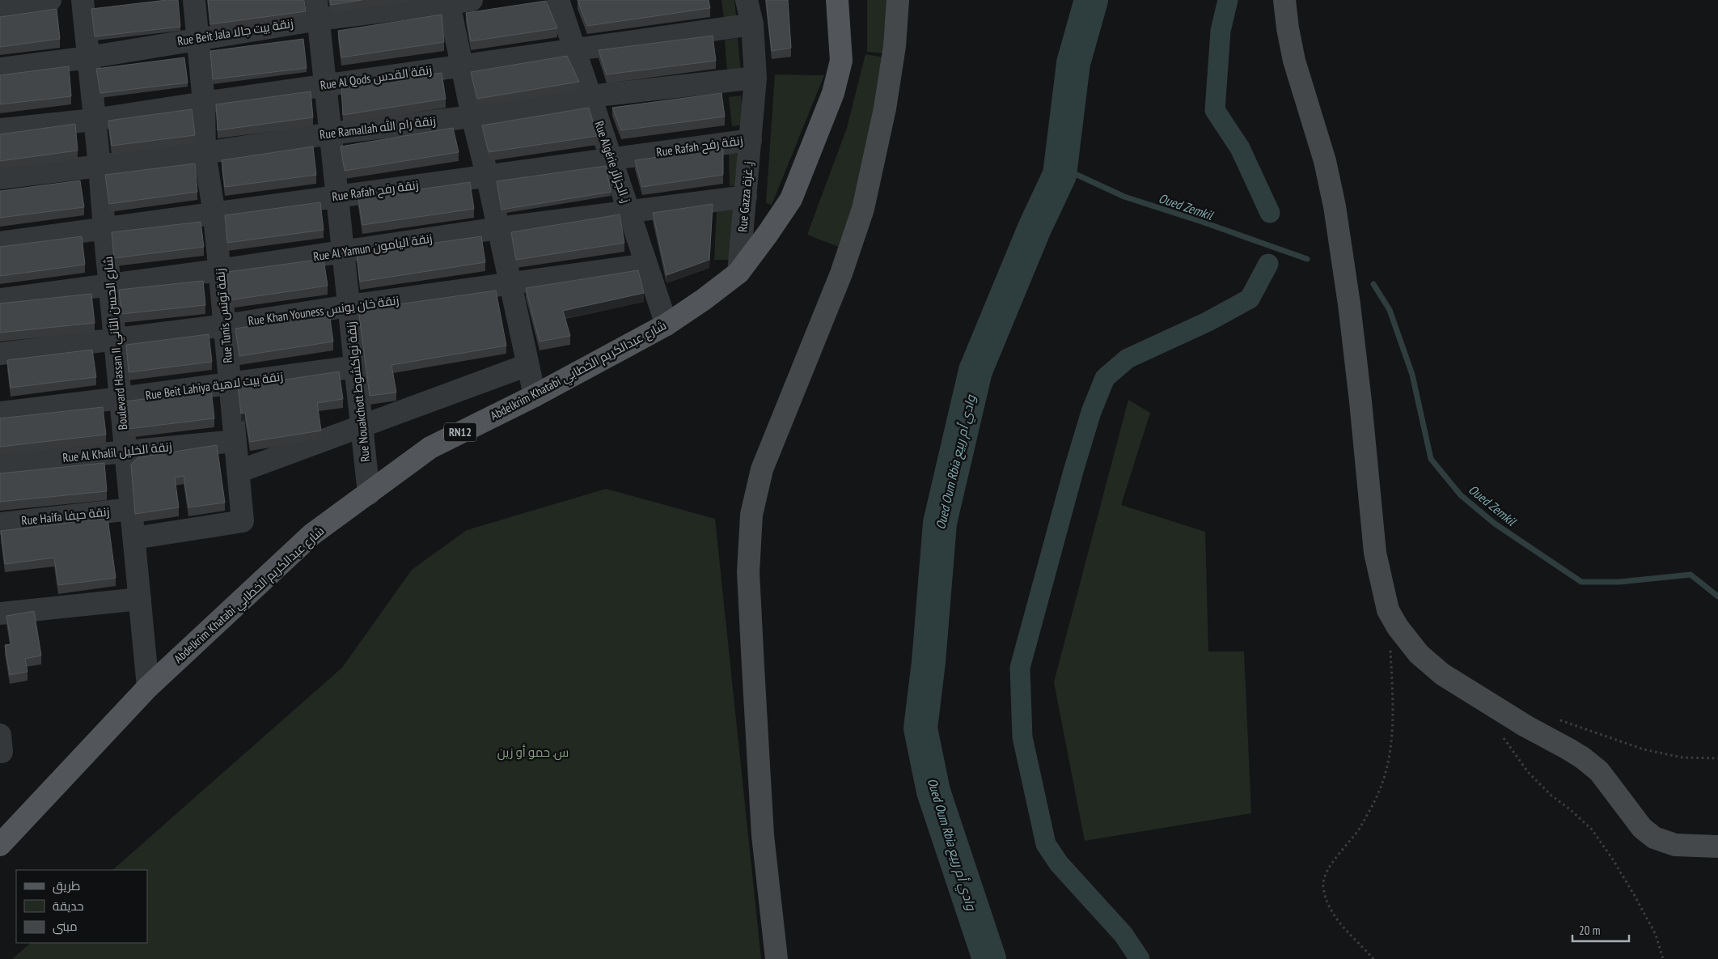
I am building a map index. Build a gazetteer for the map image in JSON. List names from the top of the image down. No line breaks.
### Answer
{"streets":{"main road":["Abdelkrim Khatabi شارع عبدالكريم الخطابي","RN12"],"street":["Rue Beit Jala زنقة بيت جالا","Rue Al Qods زنقة القدس","Rue Ramallah زنقة رام الله","Rue Rafah زنقة رفح","Rue Algérie ز. الجزائر","Rue Gazza ز. غزة","Rue Al Yamun زنقة اليامون","Rue Khan Youness زنقة خان يونس","Rue Tunis زنقة تونس","Boulevard Hassan II شارع الحسن الثاني","Rue Beit Lahiya زنقة بيت لاهية","Rue Nouakchott زنقة نواكشوط","Rue Al Khalil زنقة الخليل","Rue Haifa زنقة حيفا"]},"crossings":[["Rue Beit Jala زنقة بيت جالا","Rue Tunis زنقة تونس"],["Rue Beit Jala زنقة بيت جالا","Boulevard Hassan II شارع الحسن الثاني"],["Rue Beit Jala زنقة بيت جالا","Rue Nouakchott زنقة نواكشوط"],["Rue Al Qods زنقة القدس","Rue Algérie ز. الجزائر"],["Rue Al Qods زنقة القدس","Rue Gazza ز. غزة"],["Rue Al Qods زنقة القدس","Rue Tunis زنقة تونس"],["Rue Al Qods زنقة القدس","Boulevard Hassan II شارع الحسن الثاني"],["Rue Al Qods زنقة القدس","Rue Nouakchott زنقة نواكشوط"],["Rue Ramallah زنقة رام الله","Rue Algérie ز. الجزائر"],["Rue Ramallah زنقة رام الله","Rue Gazza ز. غزة"],["Rue Ramallah زنقة رام الله","Rue Tunis زنقة تونس"],["Rue Ramallah زنقة رام الله","Boulevard Hassan II شارع الحسن الثاني"],["Rue Ramallah زنقة رام الله","Rue Nouakchott زنقة نواكشوط"],["Rue Rafah زنقة رفح","Rue Algérie ز. الجزائر"],["Rue Rafah زنقة رفح","Rue Gazza ز. غزة"],["Rue Rafah زنقة رفح","Rue Tunis زنقة تونس"],["Rue Rafah زنقة رفح","Boulevard Hassan II شارع الحسن الثاني"],["Rue Rafah زنقة رفح","Rue Nouakchott زنقة نواكشوط"],["Rue Algérie ز. الجزائر","Rue Al Yamun زنقة اليامون"],["Rue Algérie ز. الجزائر","Rue Khan Youness زنقة خان يونس"],["Rue Algérie ز. الجزائر","Abdelkrim Khatabi شارع عبدالكريم الخطابي"],["Rue Gazza ز. غزة","Rue Al Yamun زنقة اليامون"],["Rue Gazza ز. غزة","Abdelkrim Khatabi شارع عبدالكريم الخطابي"],["Rue Al Yamun زنقة اليامون","Rue Tunis زنقة تونس"],["Rue Al Yamun زنقة اليامون","Boulevard Hassan II شارع الحسن الثاني"],["Rue Al Yamun زنقة اليامون","Rue Nouakchott زنقة نواكشوط"],["Rue Khan Youness زنقة خان يونس","Rue Tunis زنقة تونس"],["Rue Khan Youness زنقة خان يونس","Boulevard Hassan II شارع الحسن الثاني"],["Rue Khan Youness زنقة خان يونس","Rue Nouakchott زنقة نواكشوط"],["Rue Tunis زنقة تونس","Boulevard Hassan II شارع الحسن الثاني"],["Rue Tunis زنقة تونس","Rue Beit Lahiya زنقة بيت لاهية"],["Rue Tunis زنقة تونس","Rue Al Khalil زنقة الخليل"],["Boulevard Hassan II شارع الحسن الثاني","Abdelkrim Khatabi شارع عبدالكريم الخطابي"],["Boulevard Hassan II شارع الحسن الثاني","Rue Beit Lahiya زنقة بيت لاهية"],["Boulevard Hassan II شارع الحسن الثاني","Rue Al Khalil زنقة الخليل"],["Boulevard Hassan II شارع الحسن الثاني","Rue Haifa زنقة حيفا"],["Abdelkrim Khatabi شارع عبدالكريم الخطابي","Rue Nouakchott زنقة نواكشوط"],["Rue Beit Lahiya زنقة بيت لاهية","Rue Nouakchott زنقة نواكشوط"]],"water":["Oued Zemkil","Oued Oum Rbia وادي أم ربيع"],"parks":["س. حمو أو زين"],"legend":["طريق","حديقة","مبنى"],"scale_bar":"20 m"}
